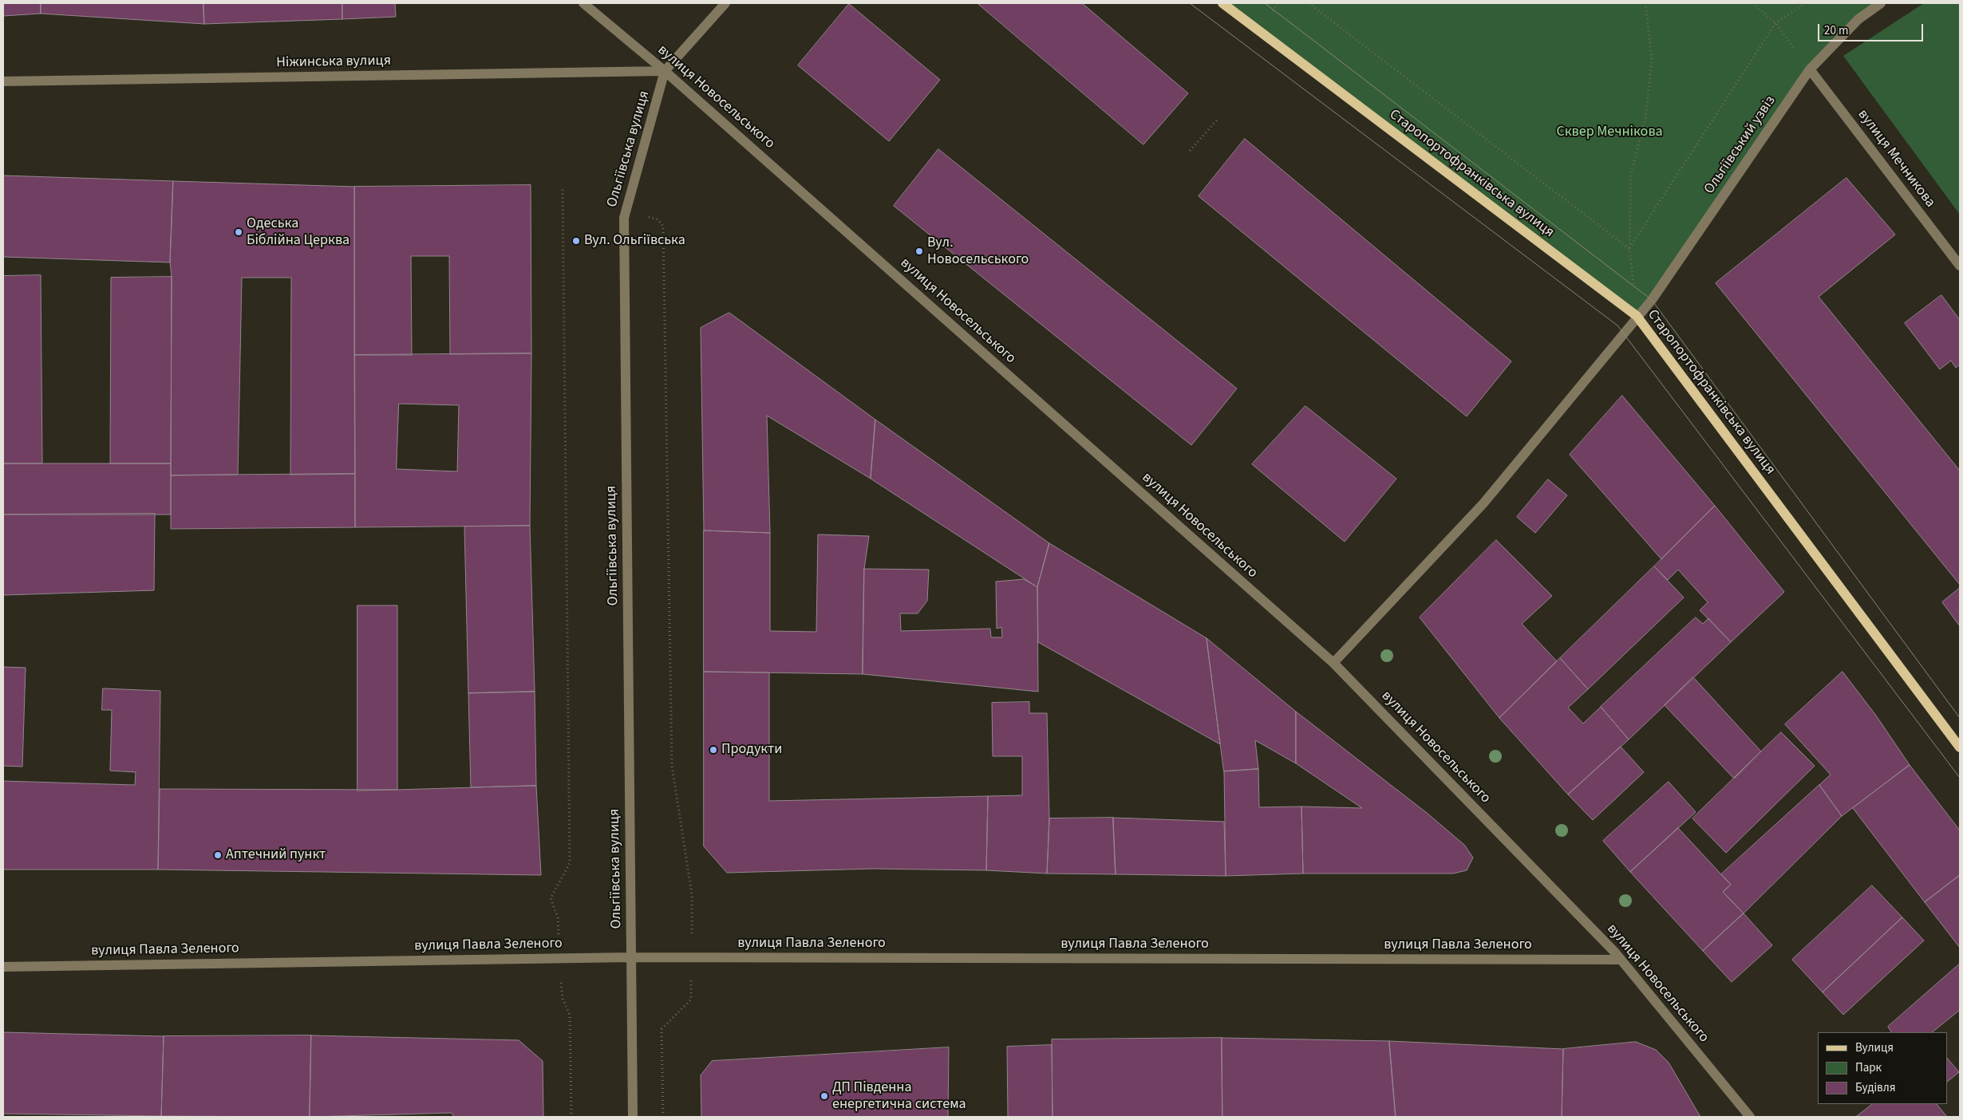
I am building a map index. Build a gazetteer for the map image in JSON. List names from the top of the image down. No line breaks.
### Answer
{"streets":{"main road":["Старопортофранківська вулиця"],"street":["Ніжинська вулиця","вулиця Новосельського","Ольгіївський узвіз","Ольгіївська вулиця","вулиця Мечникова","вулиця Павла Зеленого"]},"crossings":[["Ніжинська вулиця","вулиця Новосельського"],["Ніжинська вулиця","Ольгіївська вулиця"],["вулиця Новосельського","Ольгіївський узвіз"],["вулиця Новосельського","Ольгіївська вулиця"],["вулиця Новосельського","вулиця Павла Зеленого"],["Ольгіївський узвіз","вулиця Мечникова"],["Ольгіївський узвіз","Старопортофранківська вулиця"],["Ольгіївська вулиця","вулиця Павла Зеленого"]],"parks":["Сквер Мечнікова"],"places":["Одеська Біблійна Церква","Вул. Ольгіївська","Вул. Новосельського","Продукти","Аптечний пункт","ДП Південна енергетична система"],"legend":["Вулиця","Парк","Будівля"],"scale_bar":"20 m"}
